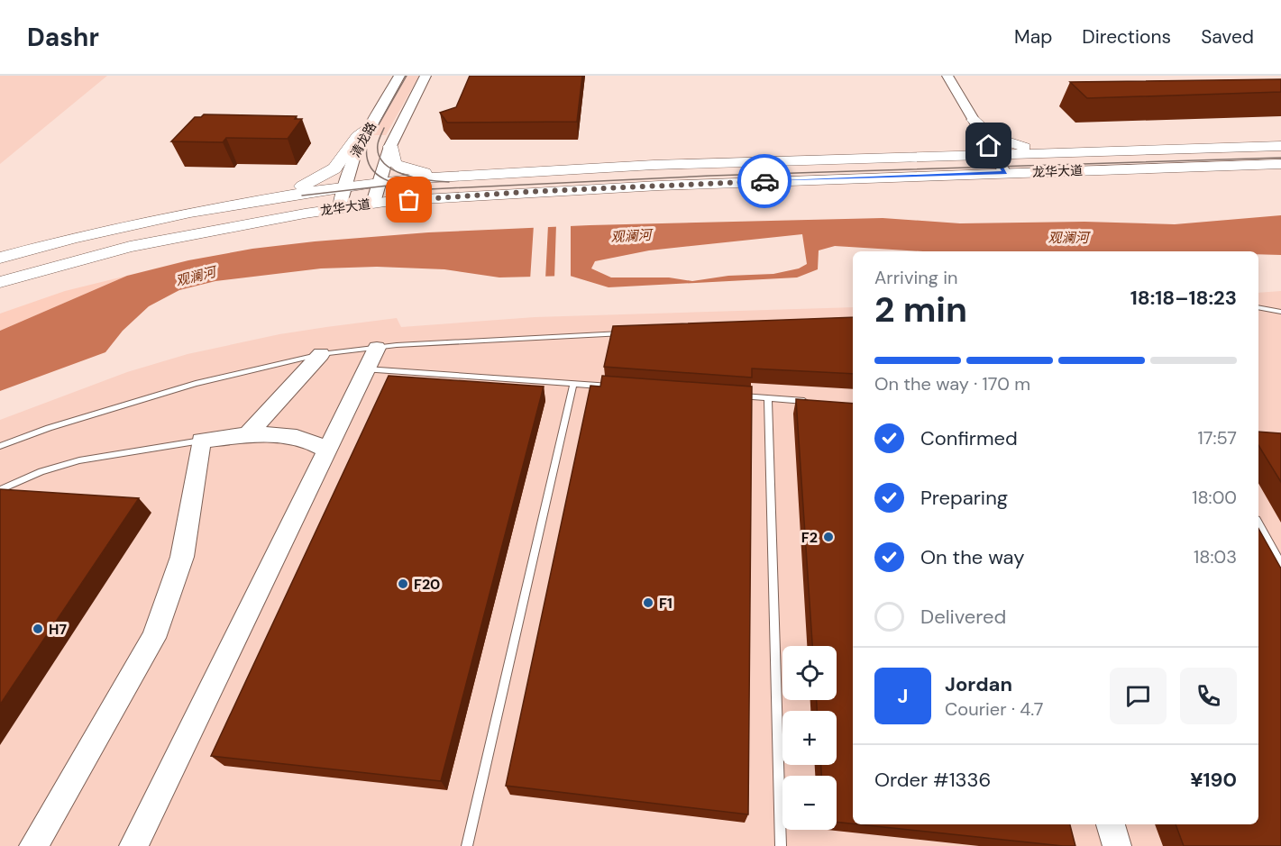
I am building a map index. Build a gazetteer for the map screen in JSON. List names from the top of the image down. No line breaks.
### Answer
{"streets":{"main road":["龙华大道"],"street":["清龙路"]},"crossings":[["清龙路","龙华大道"]],"water":["观澜河"],"places":["F2","F20","F1","H7"],"page":{"header":"Dashr","nav":["Map","Directions","Saved"],"heading":["2 min","Arriving in","18:18–18:23"],"panel":["Jordan","Courier · 4.7","Order #1336","¥190"],"bar":"On the way · 170 m","list":[["Confirmed","17:57"],["Preparing","18:00"],["On the way","18:03"],"Delivered"],"map_buttons":["+","−"],"round":"J"}}
